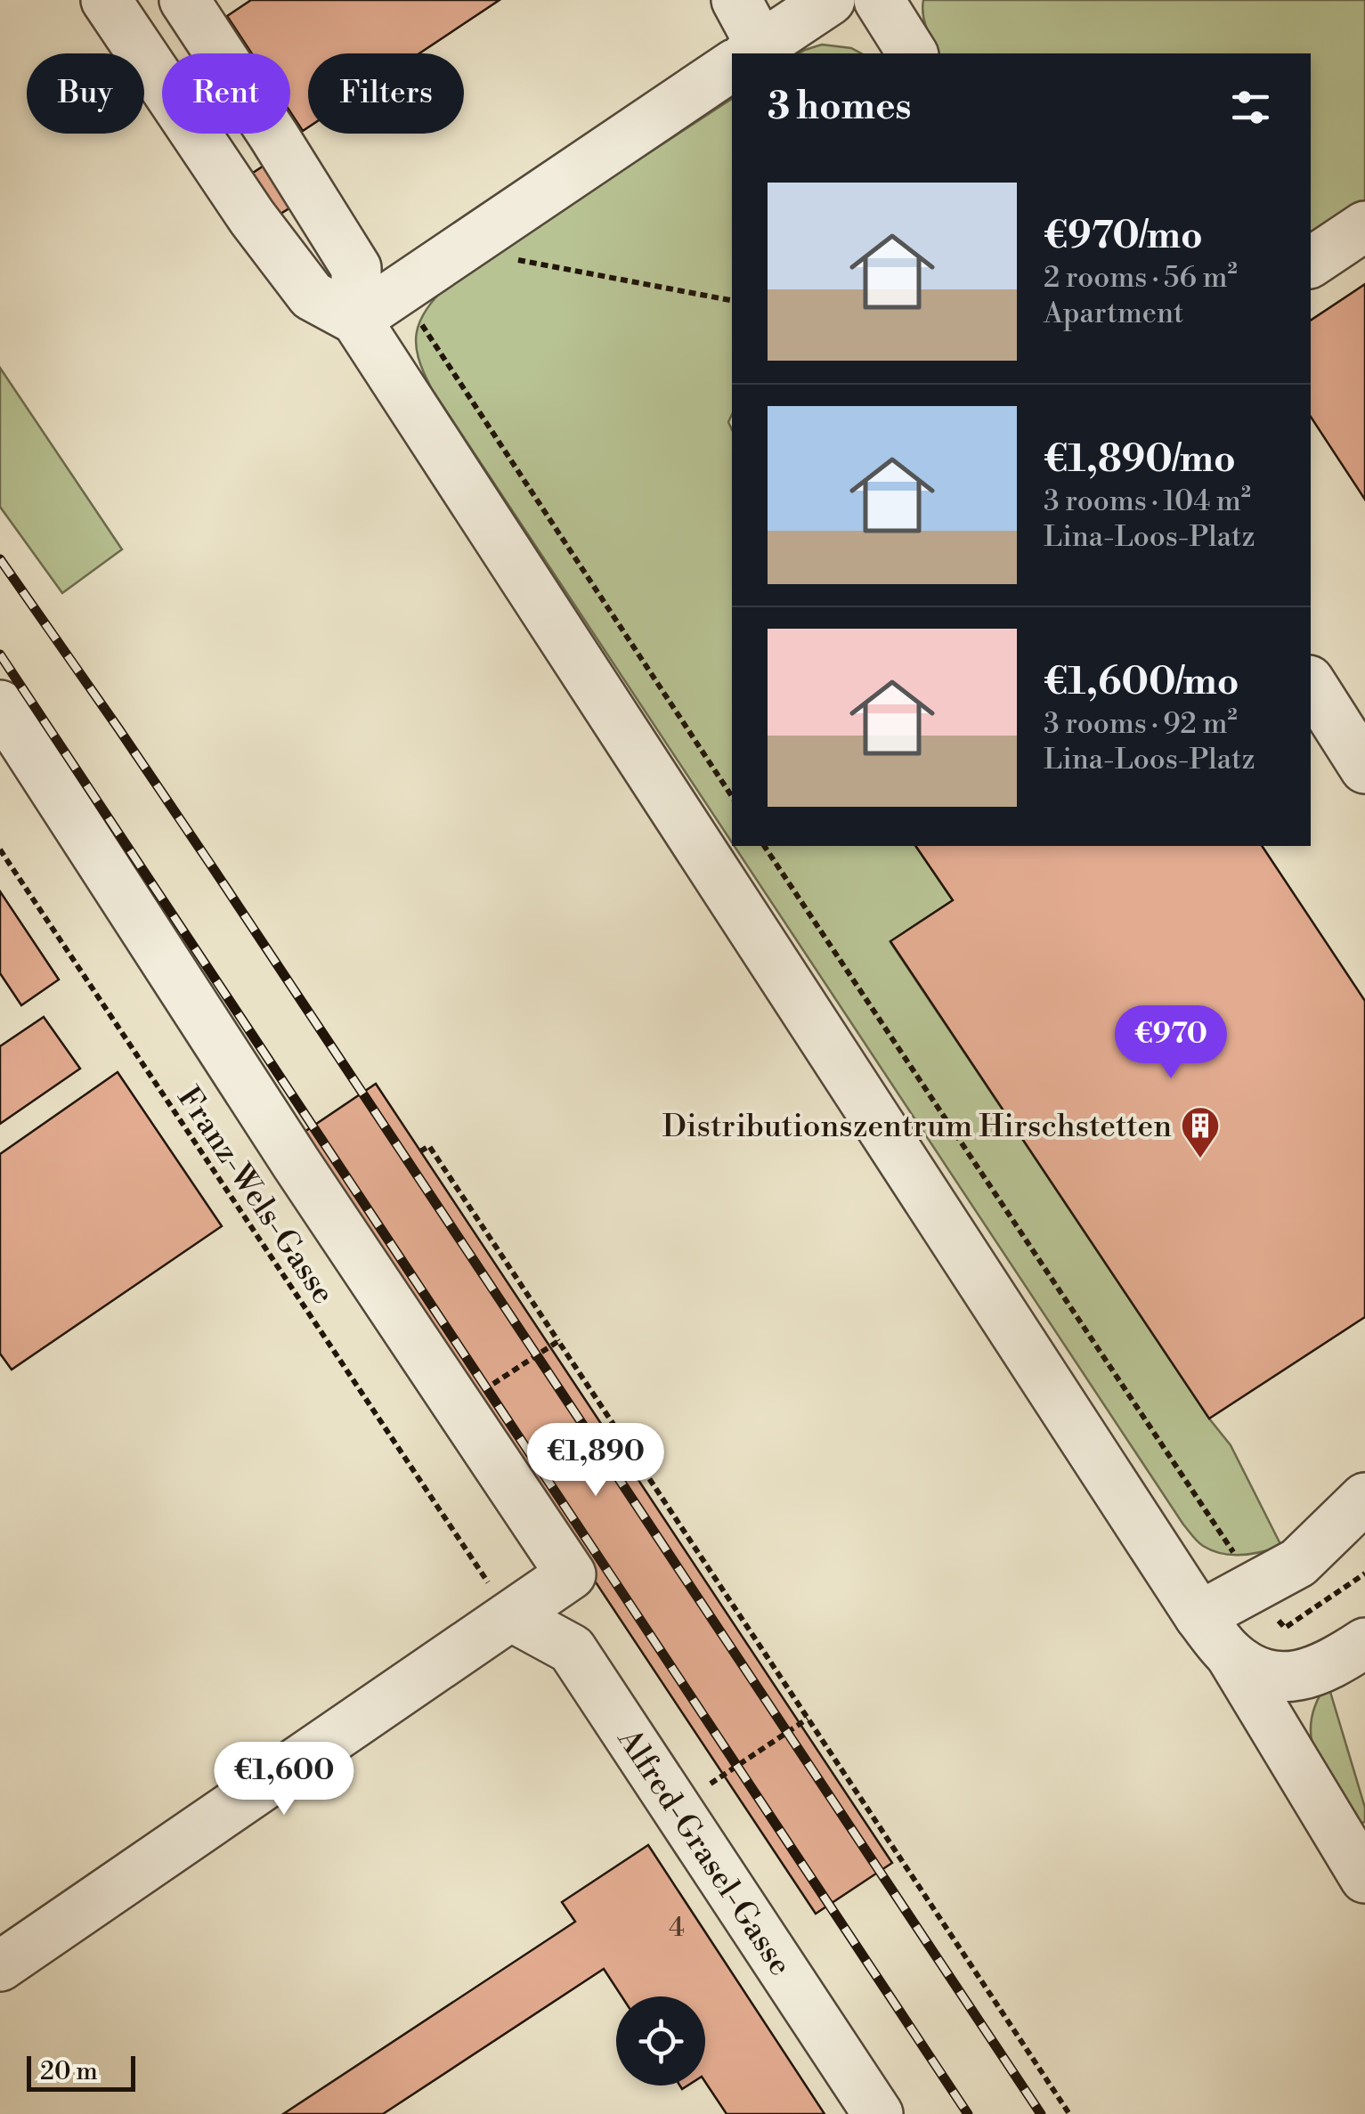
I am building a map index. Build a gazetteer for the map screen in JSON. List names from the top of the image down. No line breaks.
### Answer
{"streets":{"street":["Alfred-Grasel-Gasse"],"path":["Franz-Wels-Gasse"]},"places":{"building":["Distributionszentrum Hirschstetten"]},"house_numbers":["4"],"scale_bar":"20 m","page":{"chip":["Buy","Rent","Filters"],"heading":"3 homes","list":[{"name":"€970/mo","note":"2 rooms · 56 m² · Apartment"},{"name":"€1,890/mo","note":"3 rooms · 104 m² · Lina-Loos-Platz"},{"name":"€1,600/mo","note":"3 rooms · 92 m² · Lina-Loos-Platz"}],"price":["€970","€1,890","€1,600"],"scale":"20 m"}}
